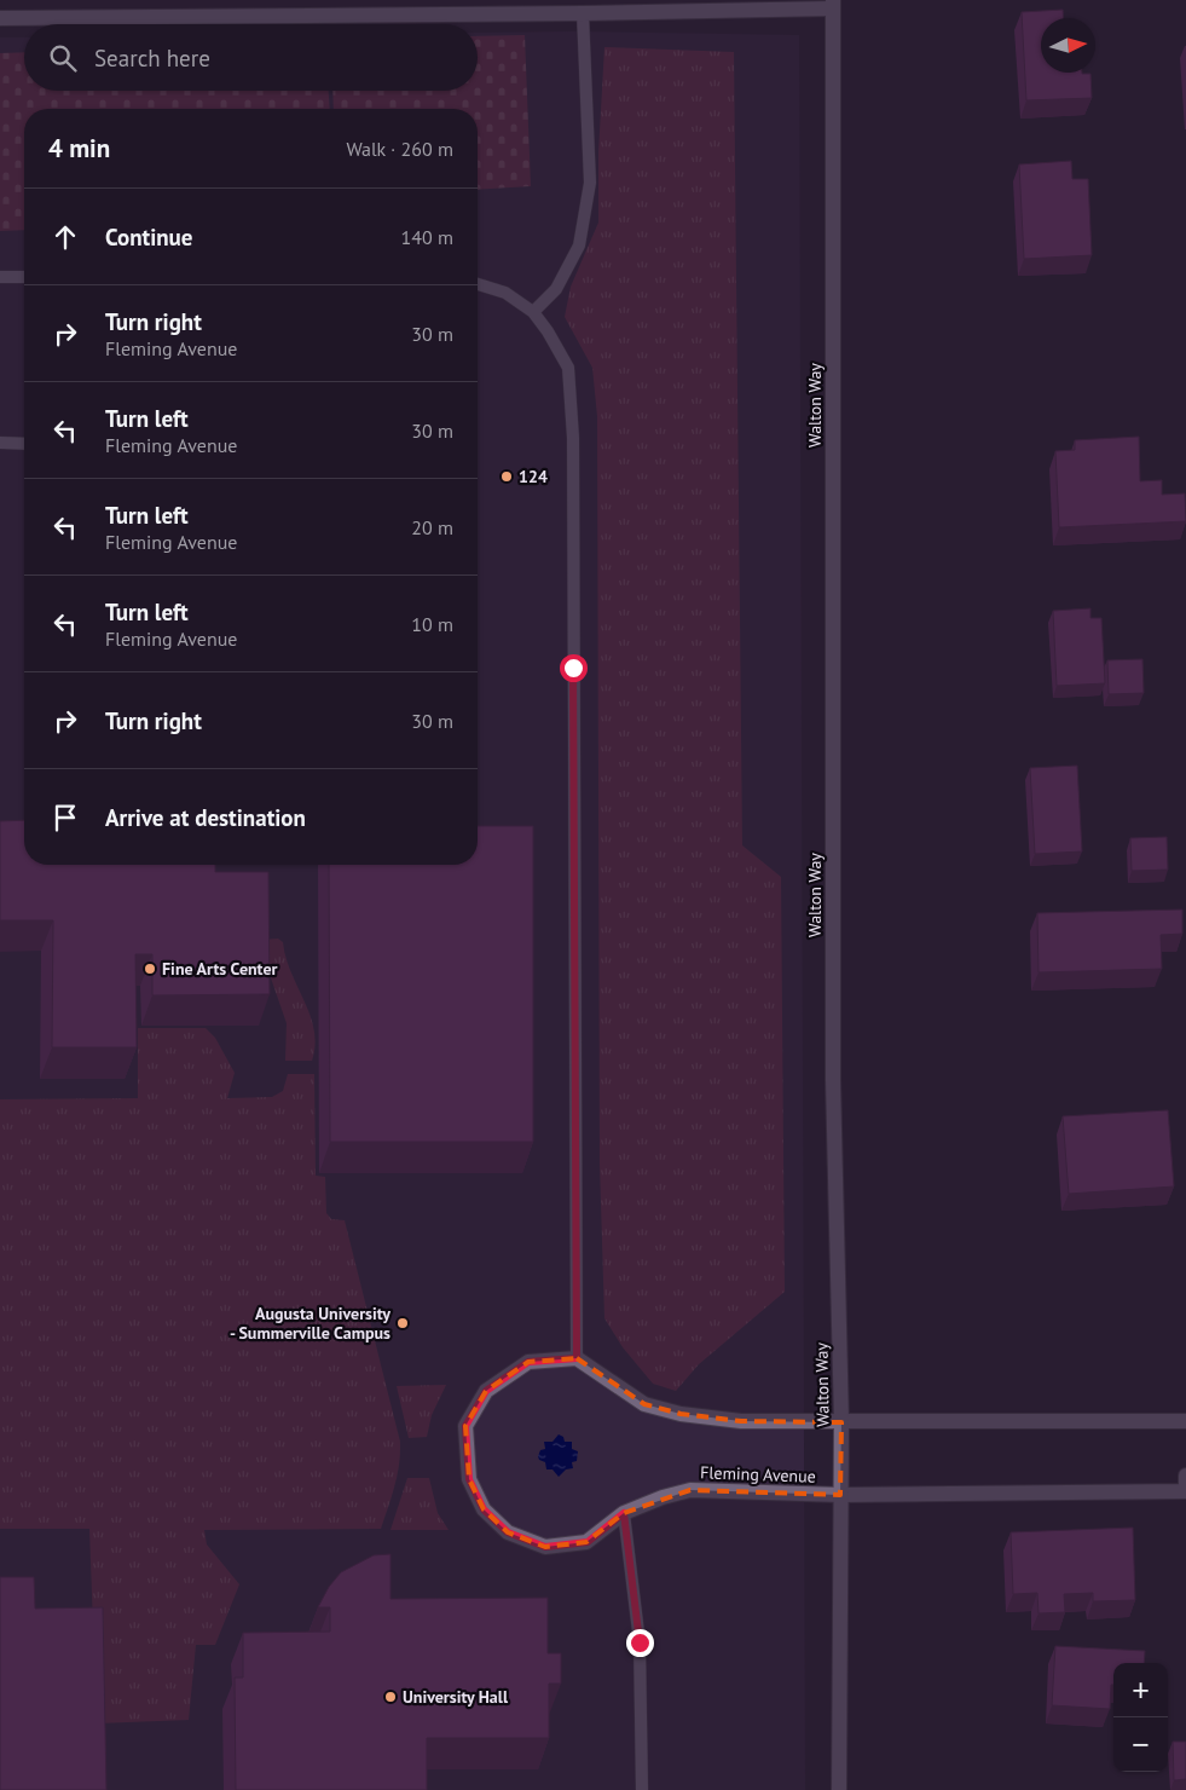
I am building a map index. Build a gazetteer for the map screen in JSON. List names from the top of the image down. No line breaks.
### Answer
{"streets":{"street":["Walton Way","Fleming Avenue"]},"crossings":[["Walton Way","Fleming Avenue"]],"places":["124","Fine Arts Center","Augusta University - Summerville Campus","University Hall"],"north":"right","page":{"search":"Search here","heading":["4 min","Walk · 260 m"],"list":[["Continue","140 m"],["Turn right","Fleming Avenue","30 m"],["Turn left","Fleming Avenue","30 m"],["Turn left","Fleming Avenue","20 m"],["Turn left","Fleming Avenue","10 m"],["Turn right","30 m"],"Arrive at destination"],"map_buttons":["+","−"]}}
